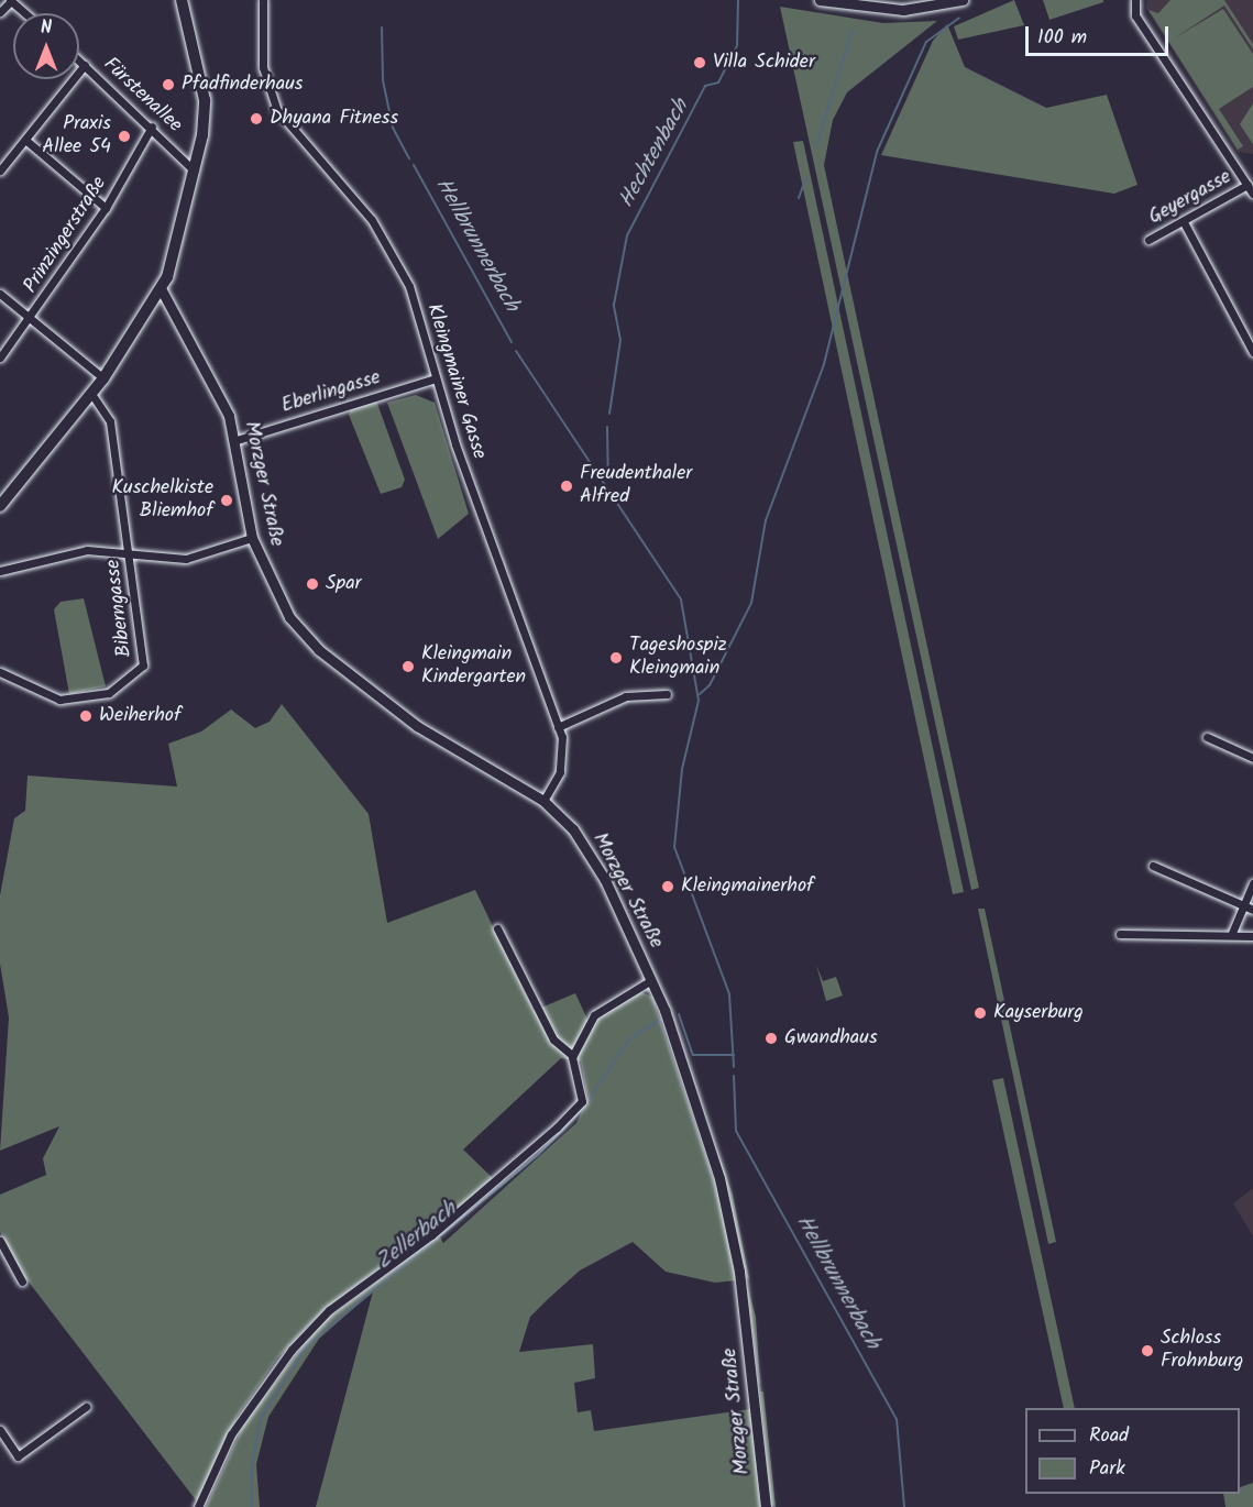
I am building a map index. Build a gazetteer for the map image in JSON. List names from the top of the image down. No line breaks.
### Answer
{"streets":{"street":["Fürstenallee","Geyergasse","Prinzingerstraße","Kleingmainer Gasse","Eberlingasse","Morzger Straße","Biberngasse"]},"crossings":[["Fürstenallee","Prinzingerstraße"],["Kleingmainer Gasse","Eberlingasse"],["Kleingmainer Gasse","Morzger Straße"],["Eberlingasse","Morzger Straße"]],"water":["Hechtenbach","Hellbrunnerbach","Zellerbach"],"places":["Villa Schider","Pfadfinderhaus","Dhyana Fitness","Praxis Allee 54","Freudenthaler Alfred","Kuschelkiste Bliemhof","Spar","Tageshospiz Kleingmain","Kleingmain Kindergarten","Weiherhof","Kleingmainerhof","Kayserburg","Gwandhaus","Schloss Frohnburg"],"legend":["Road","Park"],"scale_bar":"100 m","north":"top"}
